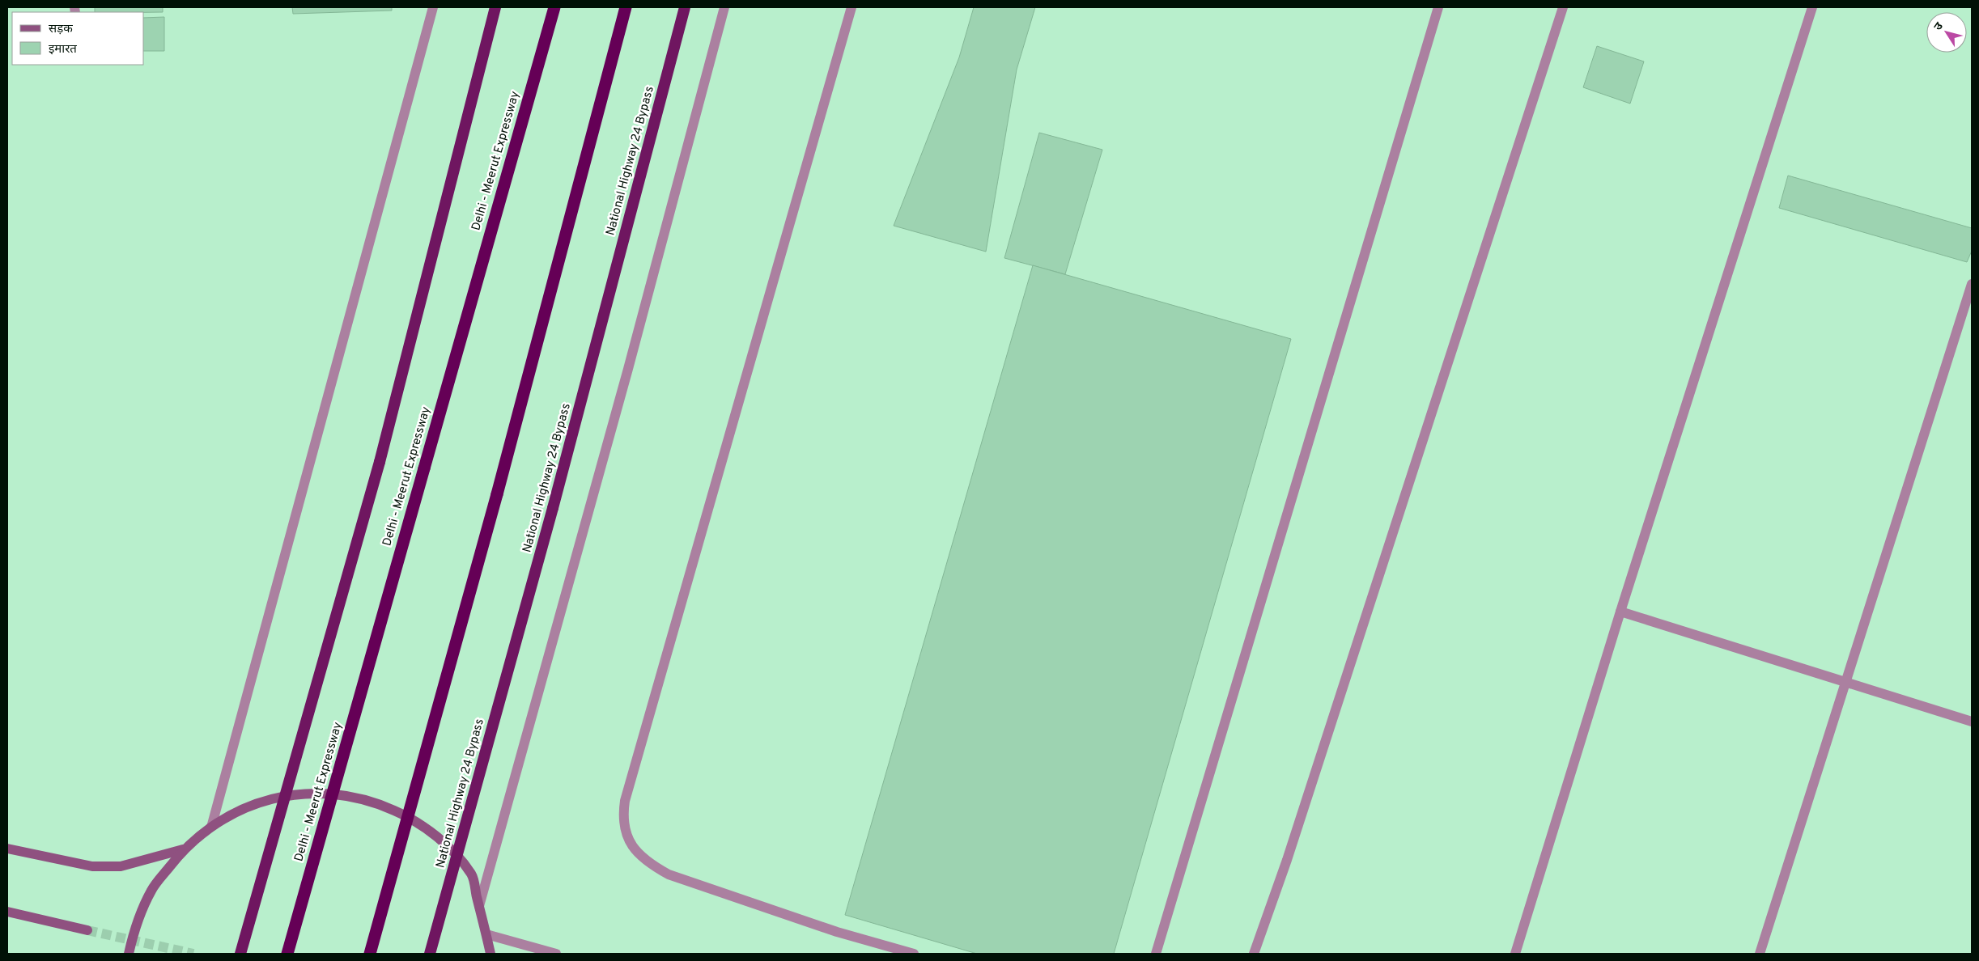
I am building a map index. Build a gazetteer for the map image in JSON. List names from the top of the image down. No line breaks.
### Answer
{"streets":{"highway":["Delhi - Meerut Expressway","National Highway 24 Bypass"]},"legend":["सड़क","इमारत"],"north":"top left"}
